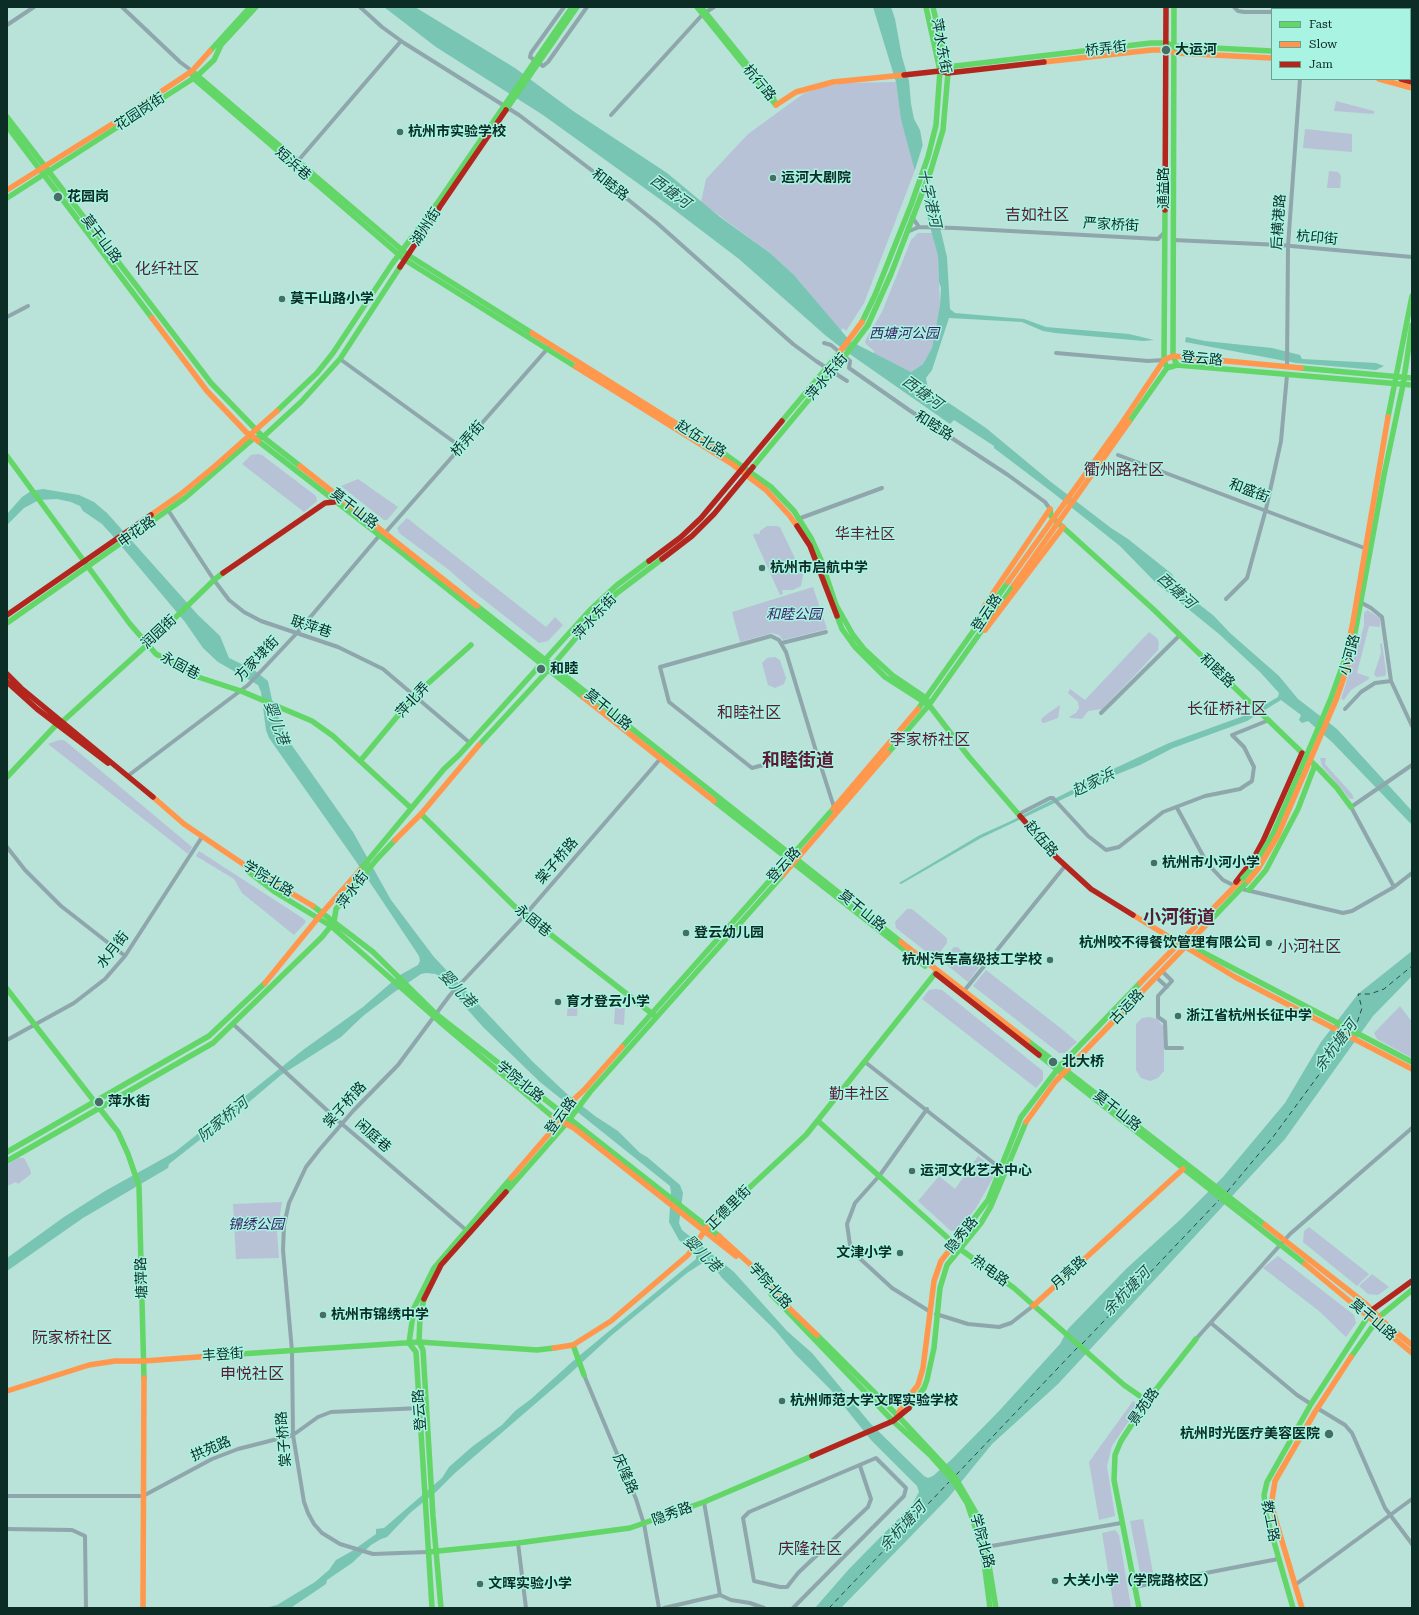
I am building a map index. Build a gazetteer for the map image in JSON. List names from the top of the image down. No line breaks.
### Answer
{"streets":{"main road":["萍水东街","桥弄街","杭行路","花园岗街","短浜巷","和睦路","通益路","湖州街","莫干山路","登云路","赵伍北路","申花路","润园街","小河路","永固巷","萍北弄","赵伍路","学院北路","萍水街","古运路","正德里街","隐秀路","热电路","月亮路","塘萍路","丰登街","景苑路","庆隆路","教工路"],"street":["后横港路","严家桥街","杭印街","和盛街","联萍巷","方家埭街","棠子桥路","水月街","闲庭巷","拱苑路"]},"crossings":[["萍水东街","桥弄街"],["萍水东街","和睦路"],["萍水东街","严家桥街"],["萍水东街","莫干山路"],["萍水东街","赵伍北路"],["萍水东街","萍水街"],["桥弄街","杭行路"],["桥弄街","通益路"],["桥弄街","莫干山路"],["桥弄街","赵伍北路"],["桥弄街","方家埭街"],["花园岗街","短浜巷"],["花园岗街","莫干山路"],["短浜巷","湖州街"],["短浜巷","赵伍北路"],["通益路","严家桥街"],["通益路","杭印街"],["通益路","登云路"],["后横港路","杭印街"],["后横港路","登云路"],["湖州街","莫干山路"],["湖州街","赵伍北路"],["湖州街","申花路"],["莫干山路","登云路"],["莫干山路","申花路"],["莫干山路","润园街"],["莫干山路","方家埭街"],["莫干山路","棠子桥路"],["莫干山路","萍水街"],["莫干山路","古运路"],["莫干山路","正德里街"],["莫干山路","隐秀路"],["莫干山路","月亮路"],["莫干山路","景苑路"],["莫干山路","教工路"],["登云路","赵伍北路"],["登云路","小河路"],["登云路","永固巷"],["登云路","赵伍路"],["登云路","棠子桥路"],["登云路","学院北路"],["登云路","闲庭巷"],["登云路","正德里街"],["登云路","隐秀路"],["登云路","丰登街"],["登云路","拱苑路"],["赵伍北路","赵伍路"],["和盛街","小河路"],["申花路","联萍巷"],["申花路","永固巷"],["联萍巷","润园街"],["联萍巷","方家埭街"],["联萍巷","萍北弄"],["联萍巷","萍水街"],["润园街","永固巷"],["润园街","学院北路"],["小河路","赵伍路"],["小河路","古运路"],["方家埭街","永固巷"],["方家埭街","学院北路"],["永固巷","萍北弄"],["永固巷","棠子桥路"],["永固巷","萍水街"],["赵伍路","古运路"],["棠子桥路","学院北路"],["棠子桥路","闲庭巷"],["棠子桥路","隐秀路"],["棠子桥路","丰登街"],["棠子桥路","拱苑路"],["学院北路","萍水街"],["学院北路","水月街"],["学院北路","正德里街"],["学院北路","隐秀路"],["萍水街","闲庭巷"],["萍水街","塘萍路"],["水月街","塘萍路"],["古运路","隐秀路"],["正德里街","热电路"],["正德里街","丰登街"],["正德里街","庆隆路"],["隐秀路","热电路"],["隐秀路","月亮路"],["隐秀路","庆隆路"],["热电路","月亮路"],["热电路","景苑路"],["塘萍路","丰登街"],["塘萍路","拱苑路"]],"districts":["吉如社区","化纤社区","衢州路社区","华丰社区","长征桥社区","和睦社区","李家桥社区","和睦街道","小河街道","小河社区","勤丰社区","阮家桥社区","申悦社区","庆隆社区"],"water":["西塘河","十字港河","婴儿港","赵家浜","余杭塘河","阮家桥河"],"parks":["西塘河公园","和睦公园","锦绣公园"],"places":["大运河","杭州市实验学校","运河大剧院","花园岗","莫干山路小学","杭州市启航中学","和睦","杭州市小河小学","登云幼儿园","杭州咬不得餐饮管理有限公司","杭州汽车高级技工学校","育才登云小学","浙江省杭州长征中学","北大桥","萍水街","运河文化艺术中心","文津小学","杭州市锦绣中学","杭州师范大学文晖实验学校","杭州时光医疗美容医院","大关小学（学院路校区）","文晖实验小学"],"legend":["Fast","Slow","Jam"]}
